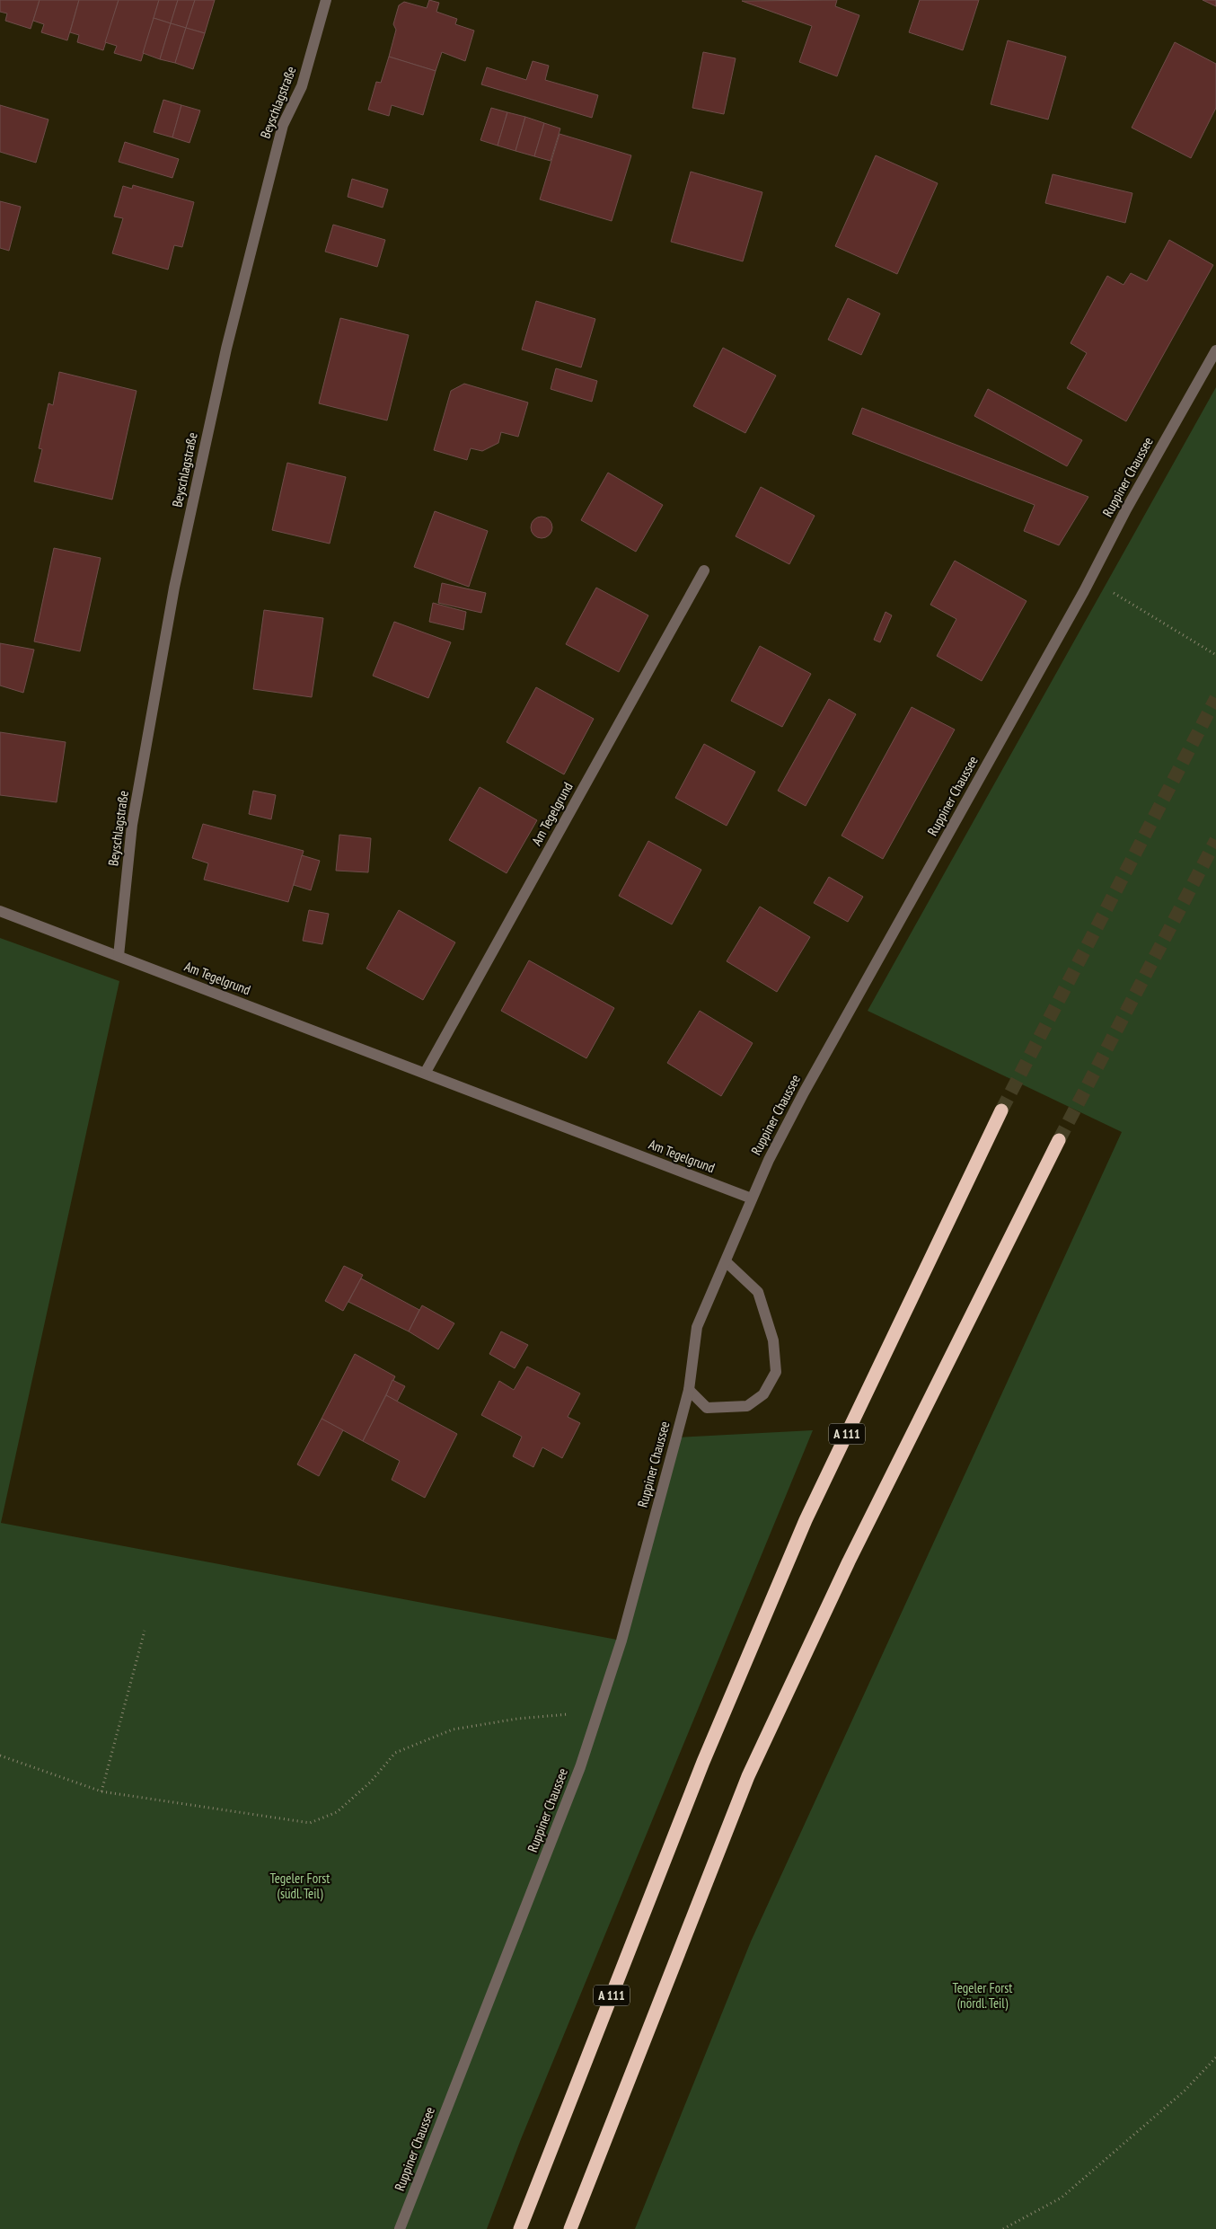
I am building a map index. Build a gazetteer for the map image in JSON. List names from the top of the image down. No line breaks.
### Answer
{"streets":{"highway":["A 111"],"street":["Beyschlagstraße","Ruppiner Chaussee","Am Tegelgrund"]},"crossings":[["Beyschlagstraße","Am Tegelgrund"],["Ruppiner Chaussee","Am Tegelgrund"]],"parks":["Tegeler Forst (südl. Teil)","Tegeler Forst (nördl. Teil)"]}
